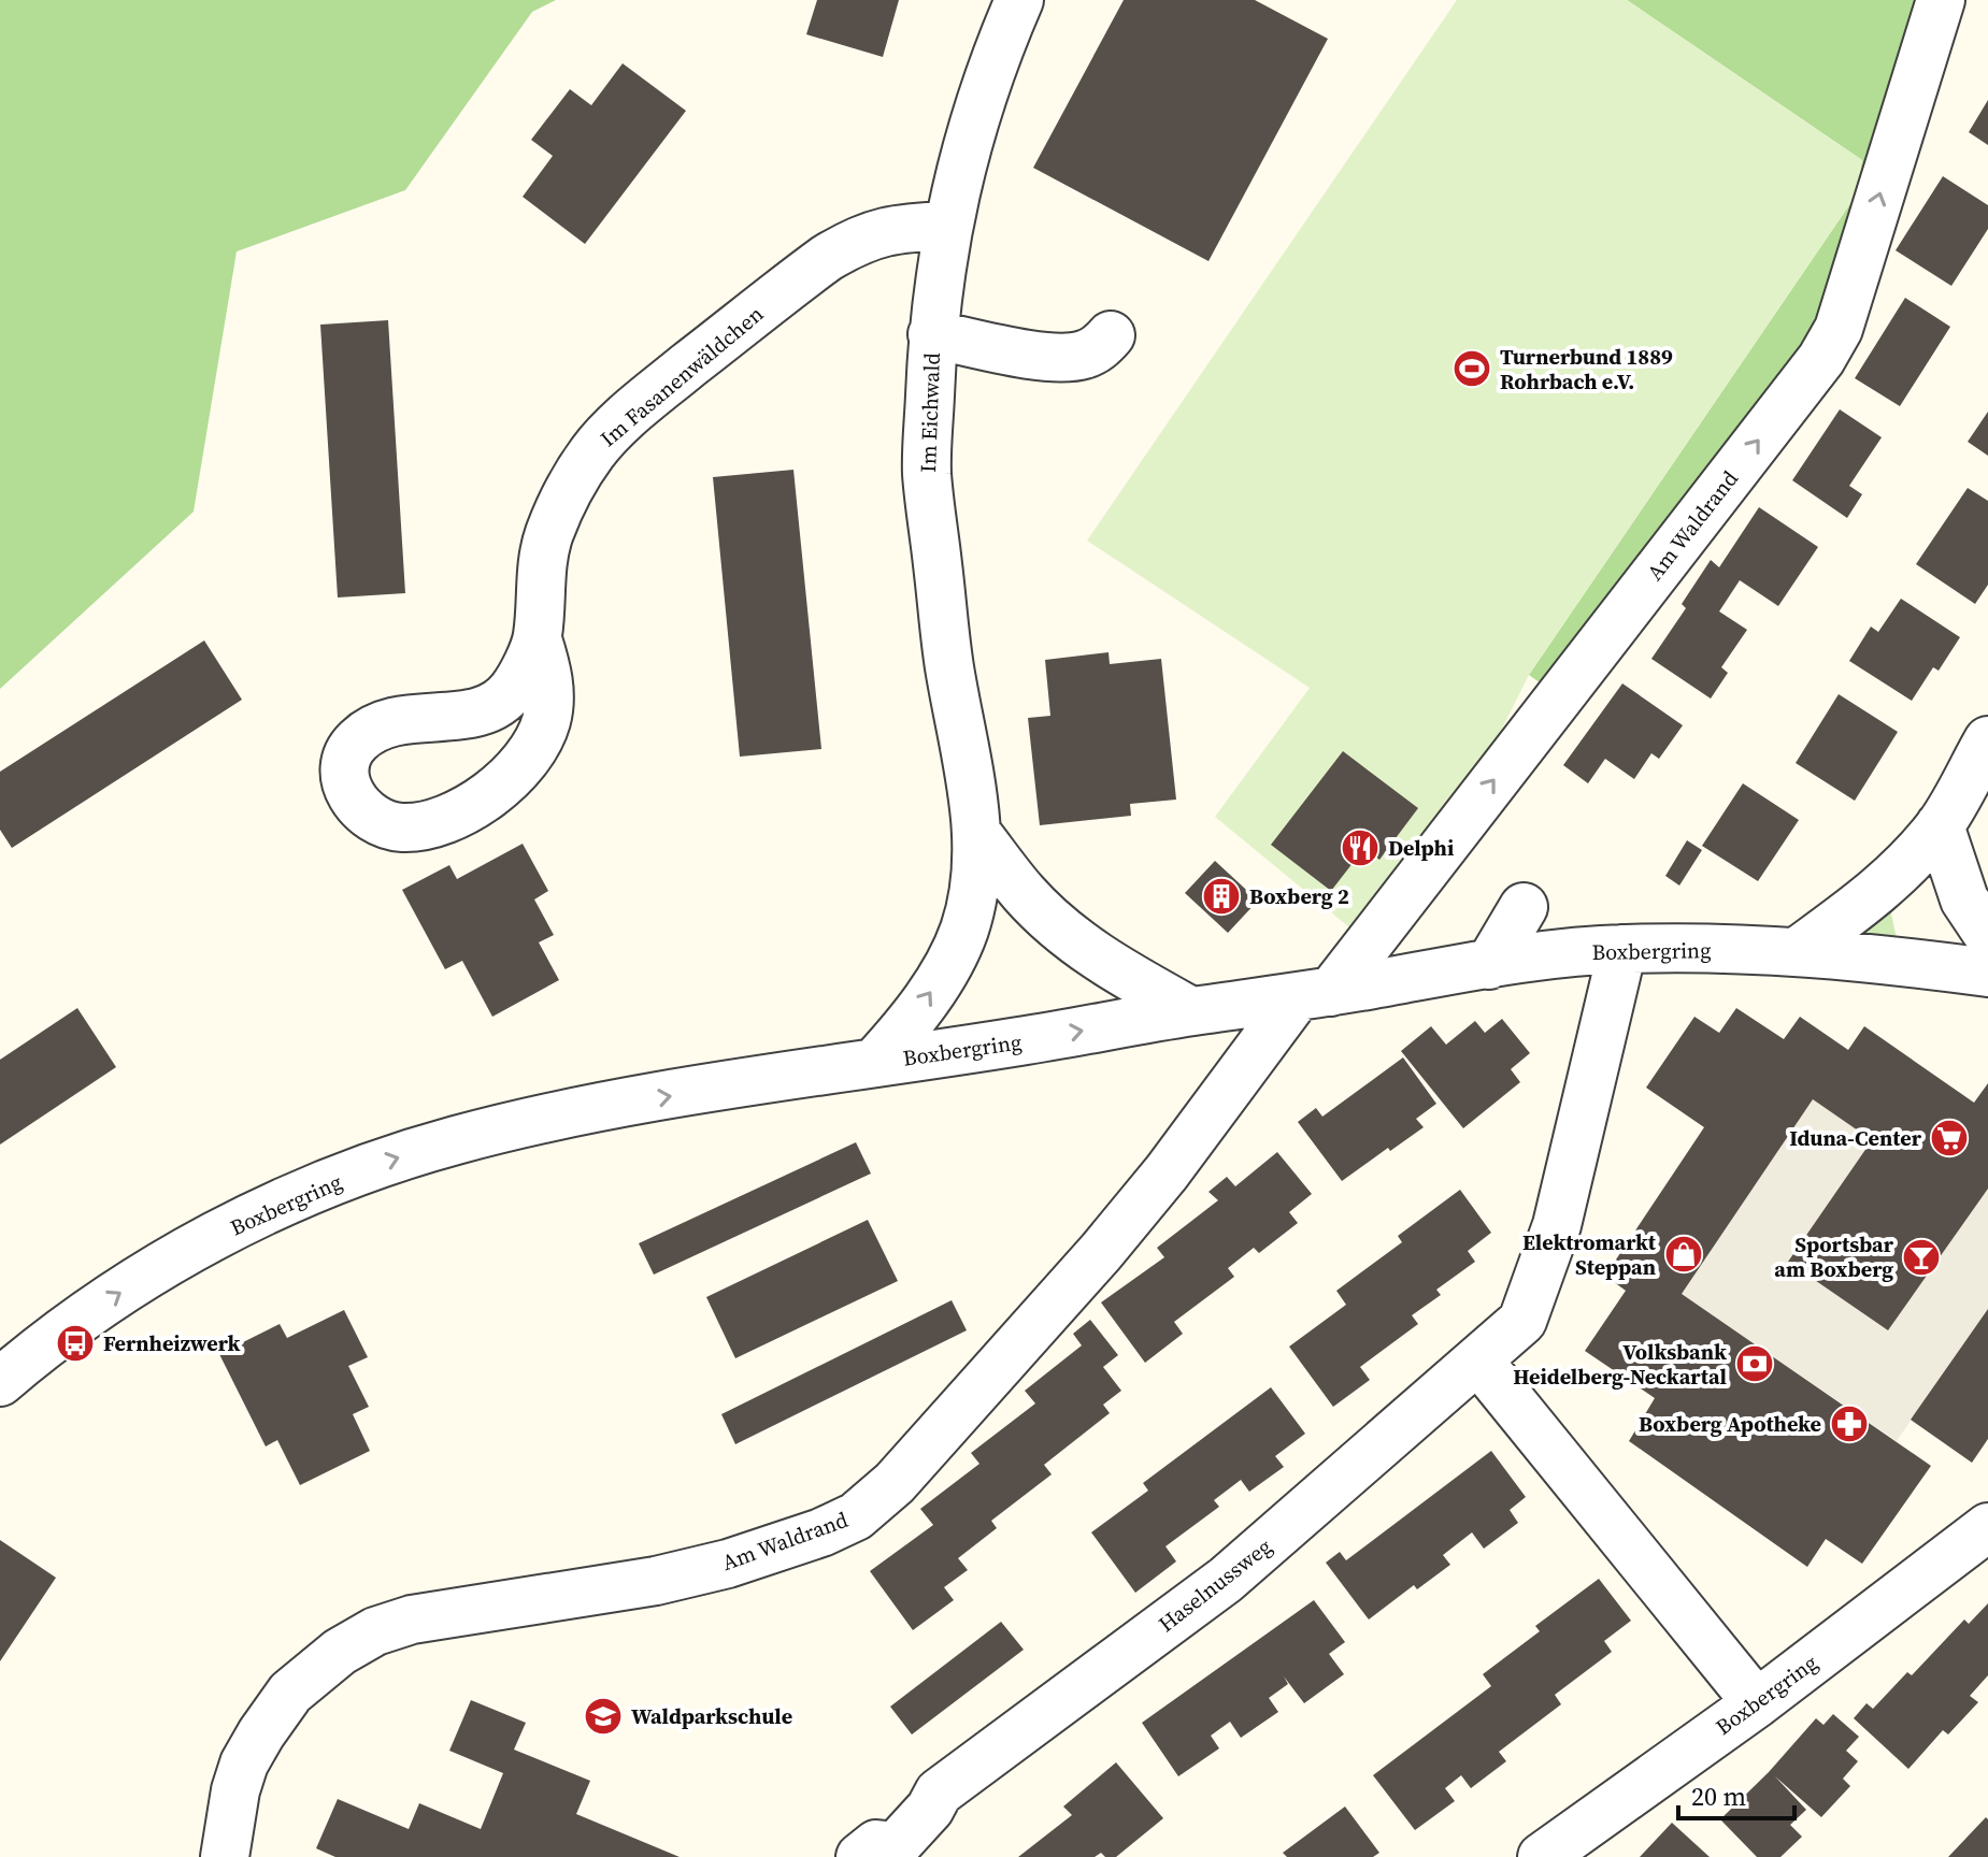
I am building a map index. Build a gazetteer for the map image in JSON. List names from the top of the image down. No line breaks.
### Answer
{"streets":{"street":["Im Fasanenwäldchen","Im Eichwald","Am Waldrand","Boxbergring","Haselnussweg"]},"crossings":[["Im Fasanenwäldchen","Im Eichwald"],["Im Eichwald","Boxbergring"],["Am Waldrand","Boxbergring"],["Boxbergring","Haselnussweg"]],"one_way":["Am Waldrand","Boxbergring"],"places":{"sports":["Turnerbund 1889 Rohrbach e.V."],"restaurant":["Delphi"],"building":["Boxberg 2"],"supermarket":["Iduna-Center"],"shop":["Elektromarkt Steppan"],"bar":["Sportsbar am Boxberg"],"bus stop":["Fernheizwerk"],"bank":["Volksbank Heidelberg-Neckartal"],"pharmacy":["Boxberg Apotheke"],"school or university":["Waldparkschule"]},"scale_bar":"20 m"}
